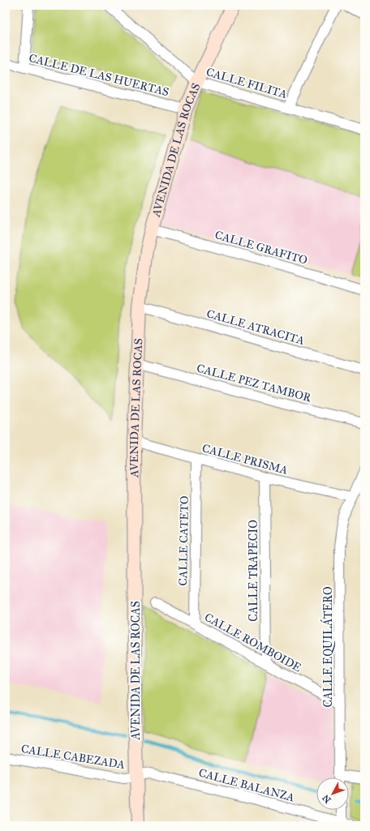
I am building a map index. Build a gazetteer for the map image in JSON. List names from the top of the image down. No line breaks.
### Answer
{"streets":{"street":["CALLE DE LAS HUERTAS","CALLE FILITA","AVENIDA DE LAS ROCAS","CALLE GRAFITO","CALLE ATRACITA","CALLE PEZ TAMBOR","CALLE PRISMA","CALLE CATETO","CALLE TRAPECIO","CALLE ROMBOIDE","CALLE EQUILÁTERO","CALLE CABEZADA","CALLE BALANZA"]},"crossings":[["CALLE DE LAS HUERTAS","AVENIDA DE LAS ROCAS"],["CALLE FILITA","AVENIDA DE LAS ROCAS"],["AVENIDA DE LAS ROCAS","CALLE GRAFITO"],["AVENIDA DE LAS ROCAS","CALLE ATRACITA"],["AVENIDA DE LAS ROCAS","CALLE PEZ TAMBOR"],["AVENIDA DE LAS ROCAS","CALLE PRISMA"],["AVENIDA DE LAS ROCAS","CALLE CABEZADA"],["AVENIDA DE LAS ROCAS","CALLE BALANZA"],["CALLE PRISMA","CALLE CATETO"],["CALLE PRISMA","CALLE TRAPECIO"],["CALLE PRISMA","CALLE EQUILÁTERO"],["CALLE CATETO","CALLE ROMBOIDE"],["CALLE TRAPECIO","CALLE ROMBOIDE"],["CALLE ROMBOIDE","CALLE EQUILÁTERO"],["CALLE CABEZADA","CALLE BALANZA"]],"north":"bottom left"}
